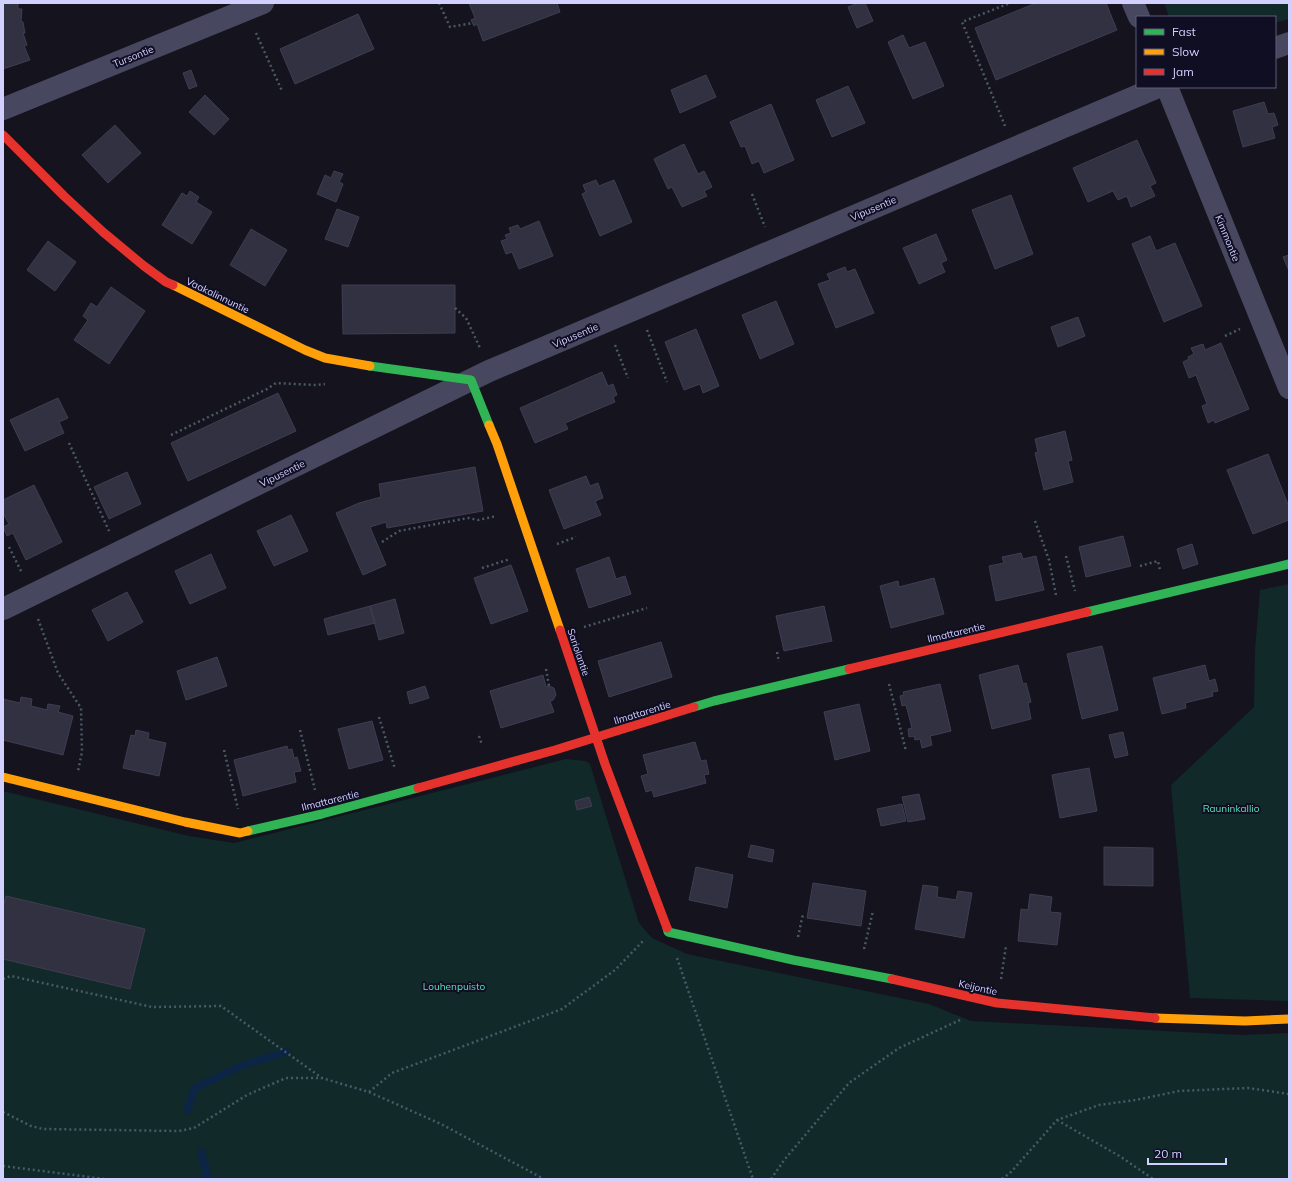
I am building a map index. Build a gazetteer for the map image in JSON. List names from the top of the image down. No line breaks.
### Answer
{"streets":{"street":["Tursontie","Vipusentie","Kimmontie","Vaakalinnuntie","Ilmattarentie","Sariolantie","Keijontie"]},"crossings":[["Vipusentie","Vaakalinnuntie"],["Vipusentie","Sariolantie"],["Vaakalinnuntie","Sariolantie"],["Ilmattarentie","Sariolantie"],["Sariolantie","Keijontie"]],"parks":["Rauninkallio","Louhenpuisto"],"legend":["Fast","Slow","Jam"],"scale_bar":"20 m"}
